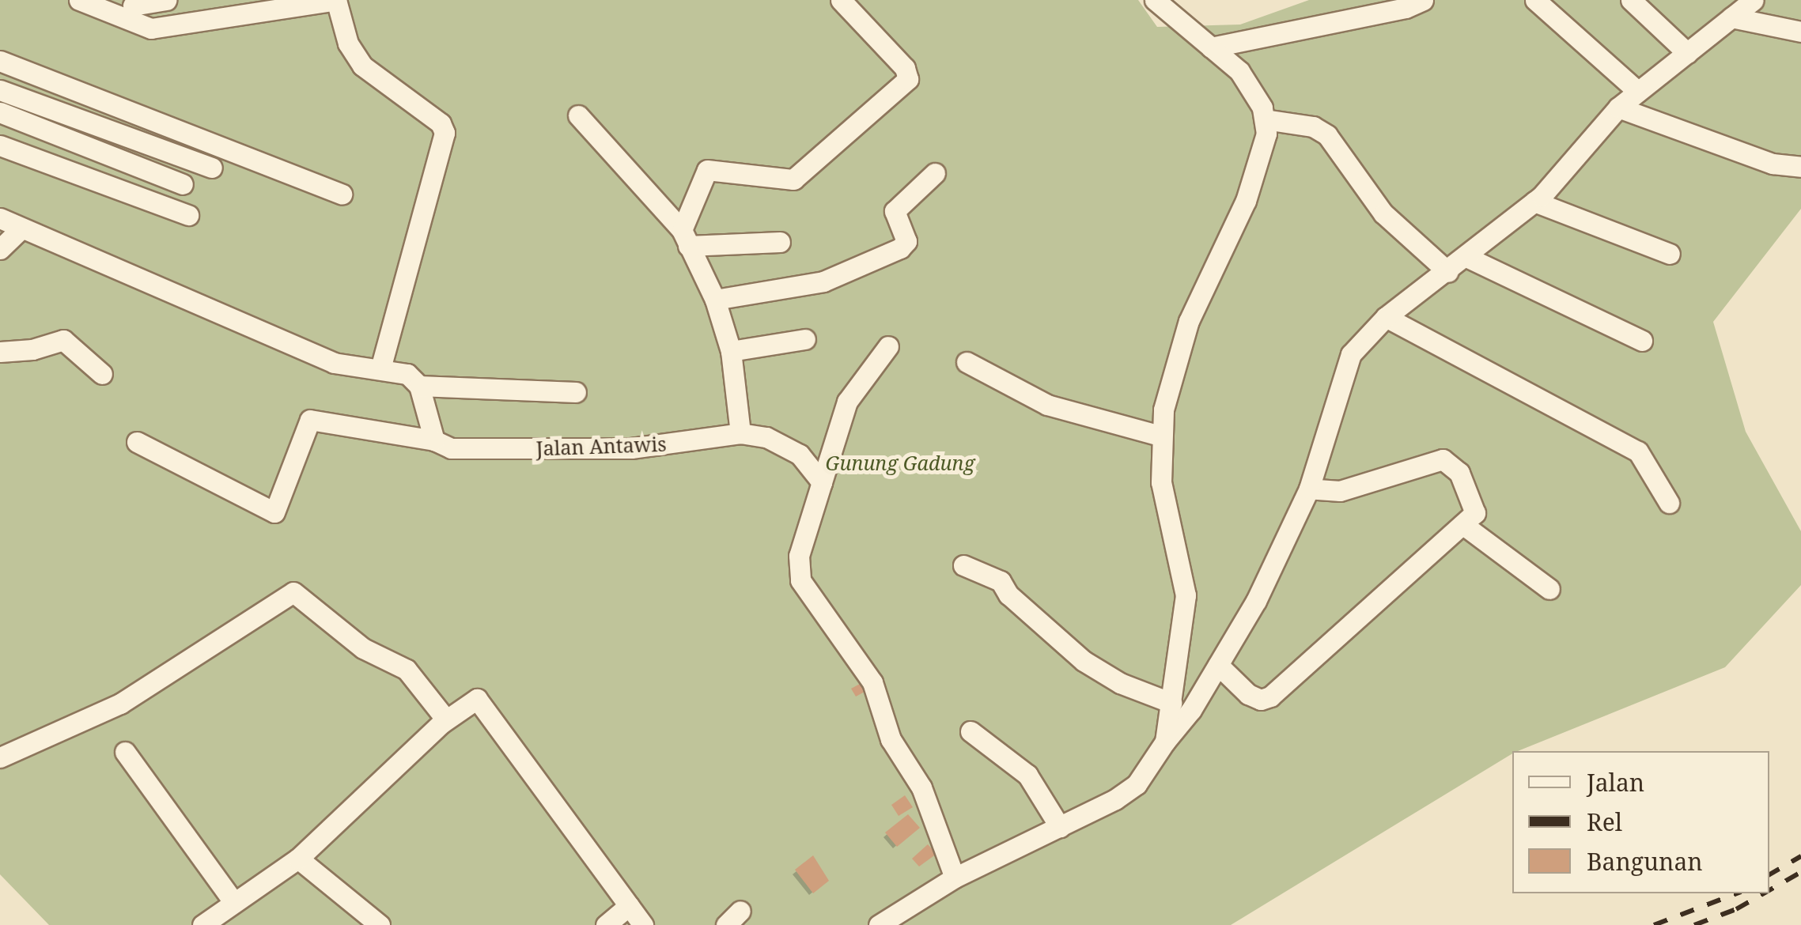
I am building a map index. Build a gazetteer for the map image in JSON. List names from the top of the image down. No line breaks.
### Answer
{"streets":{"street":["Jalan Antawis"]},"parks":["Gunung Gadung"],"legend":["Jalan","Rel","Bangunan"]}
